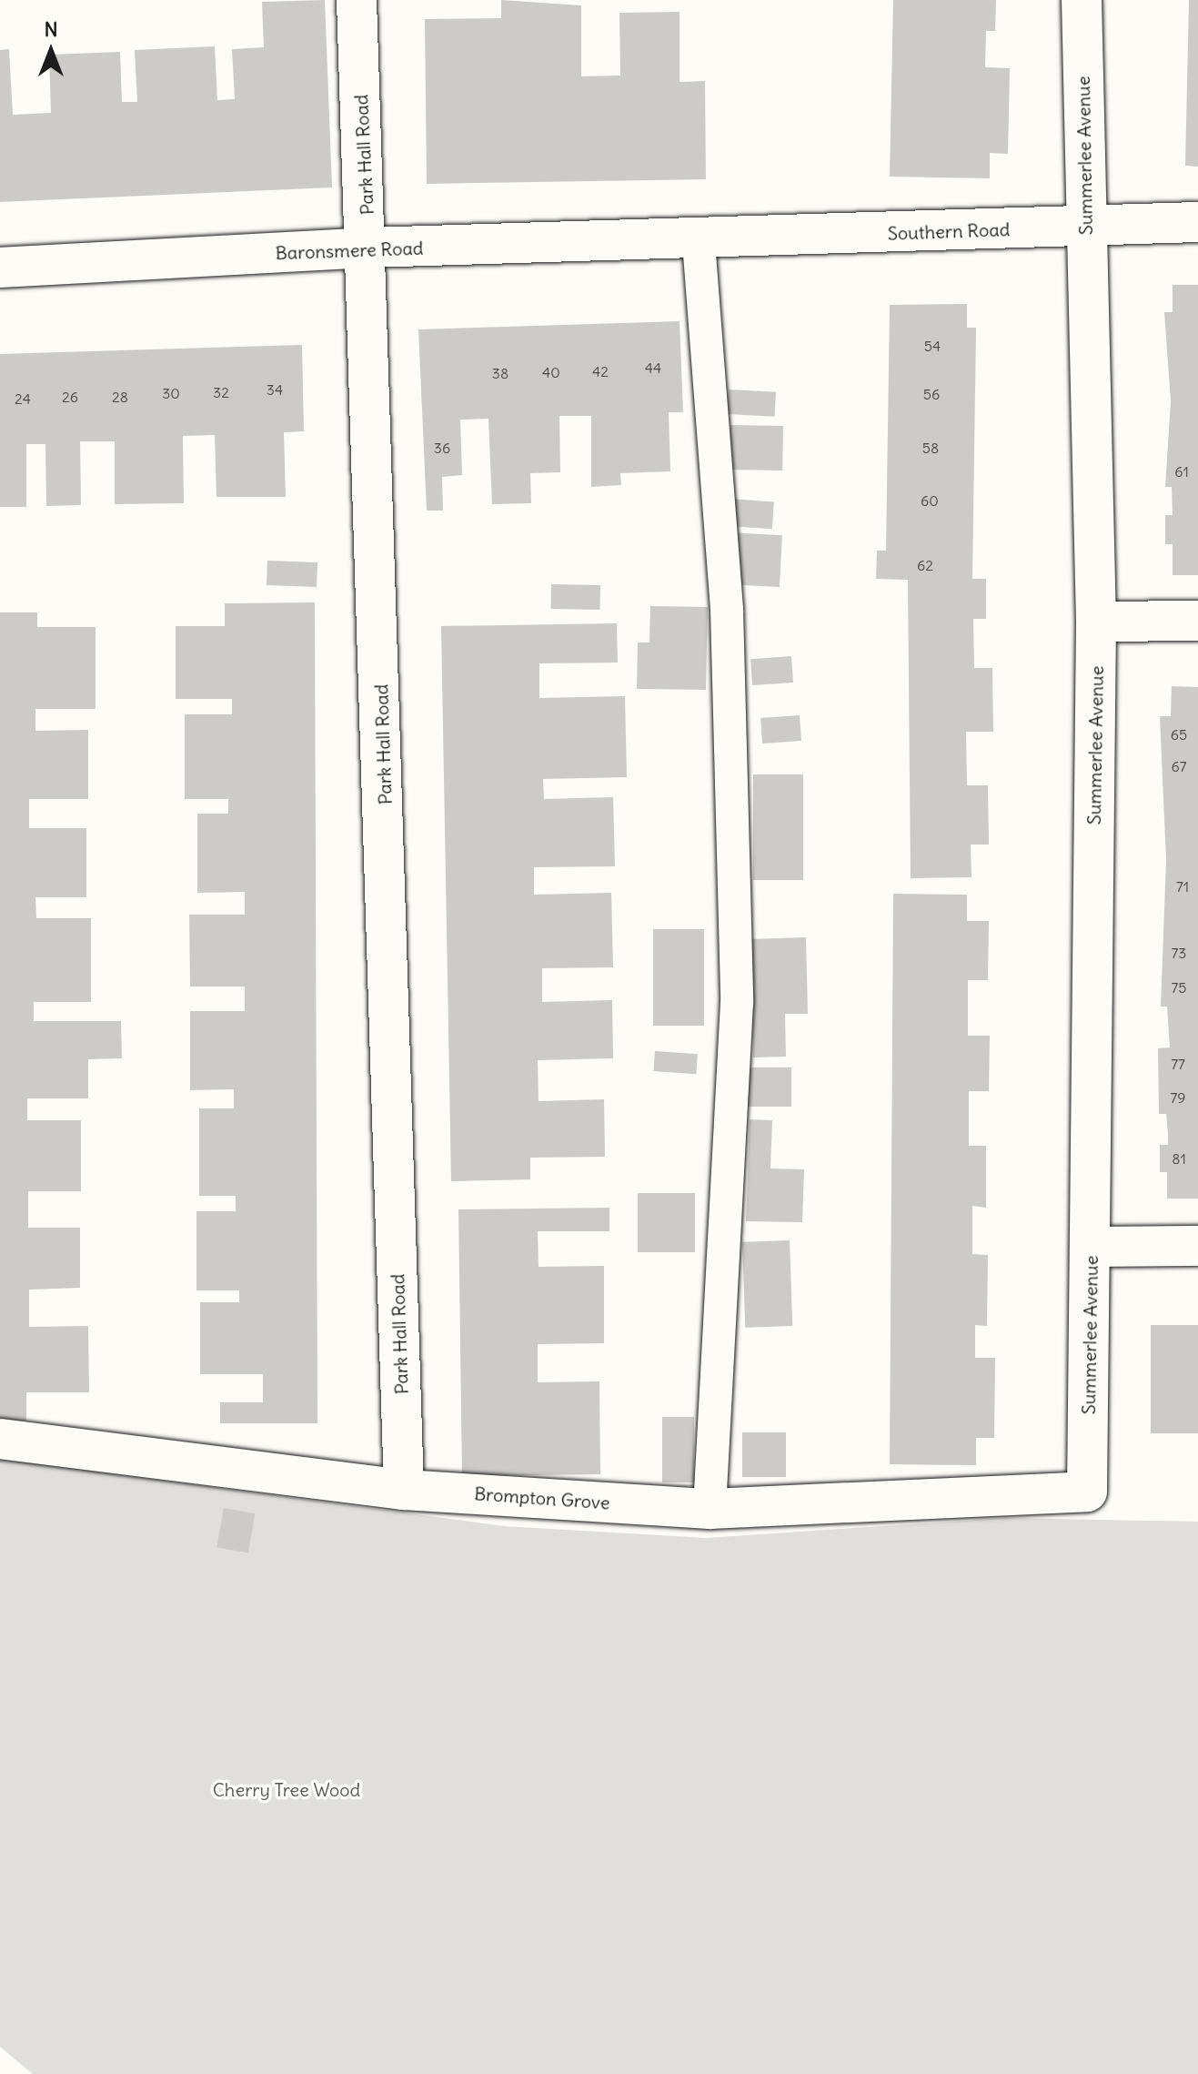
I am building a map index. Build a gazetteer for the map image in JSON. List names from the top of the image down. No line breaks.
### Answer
{"streets":{"street":["Park Hall Road","Summerlee Avenue","Southern Road","Baronsmere Road","Brompton Grove"]},"crossings":[["Park Hall Road","Baronsmere Road"],["Park Hall Road","Brompton Grove"],["Summerlee Avenue","Southern Road"],["Summerlee Avenue","Brompton Grove"],["Southern Road","Baronsmere Road"]],"parks":["Cherry Tree Wood"],"house_numbers":["54","44","42","40","38","34","32","30","56","26","28","24","36","58","61","60","62","65","67","71","73","75","77","79","81"],"north":"top"}
